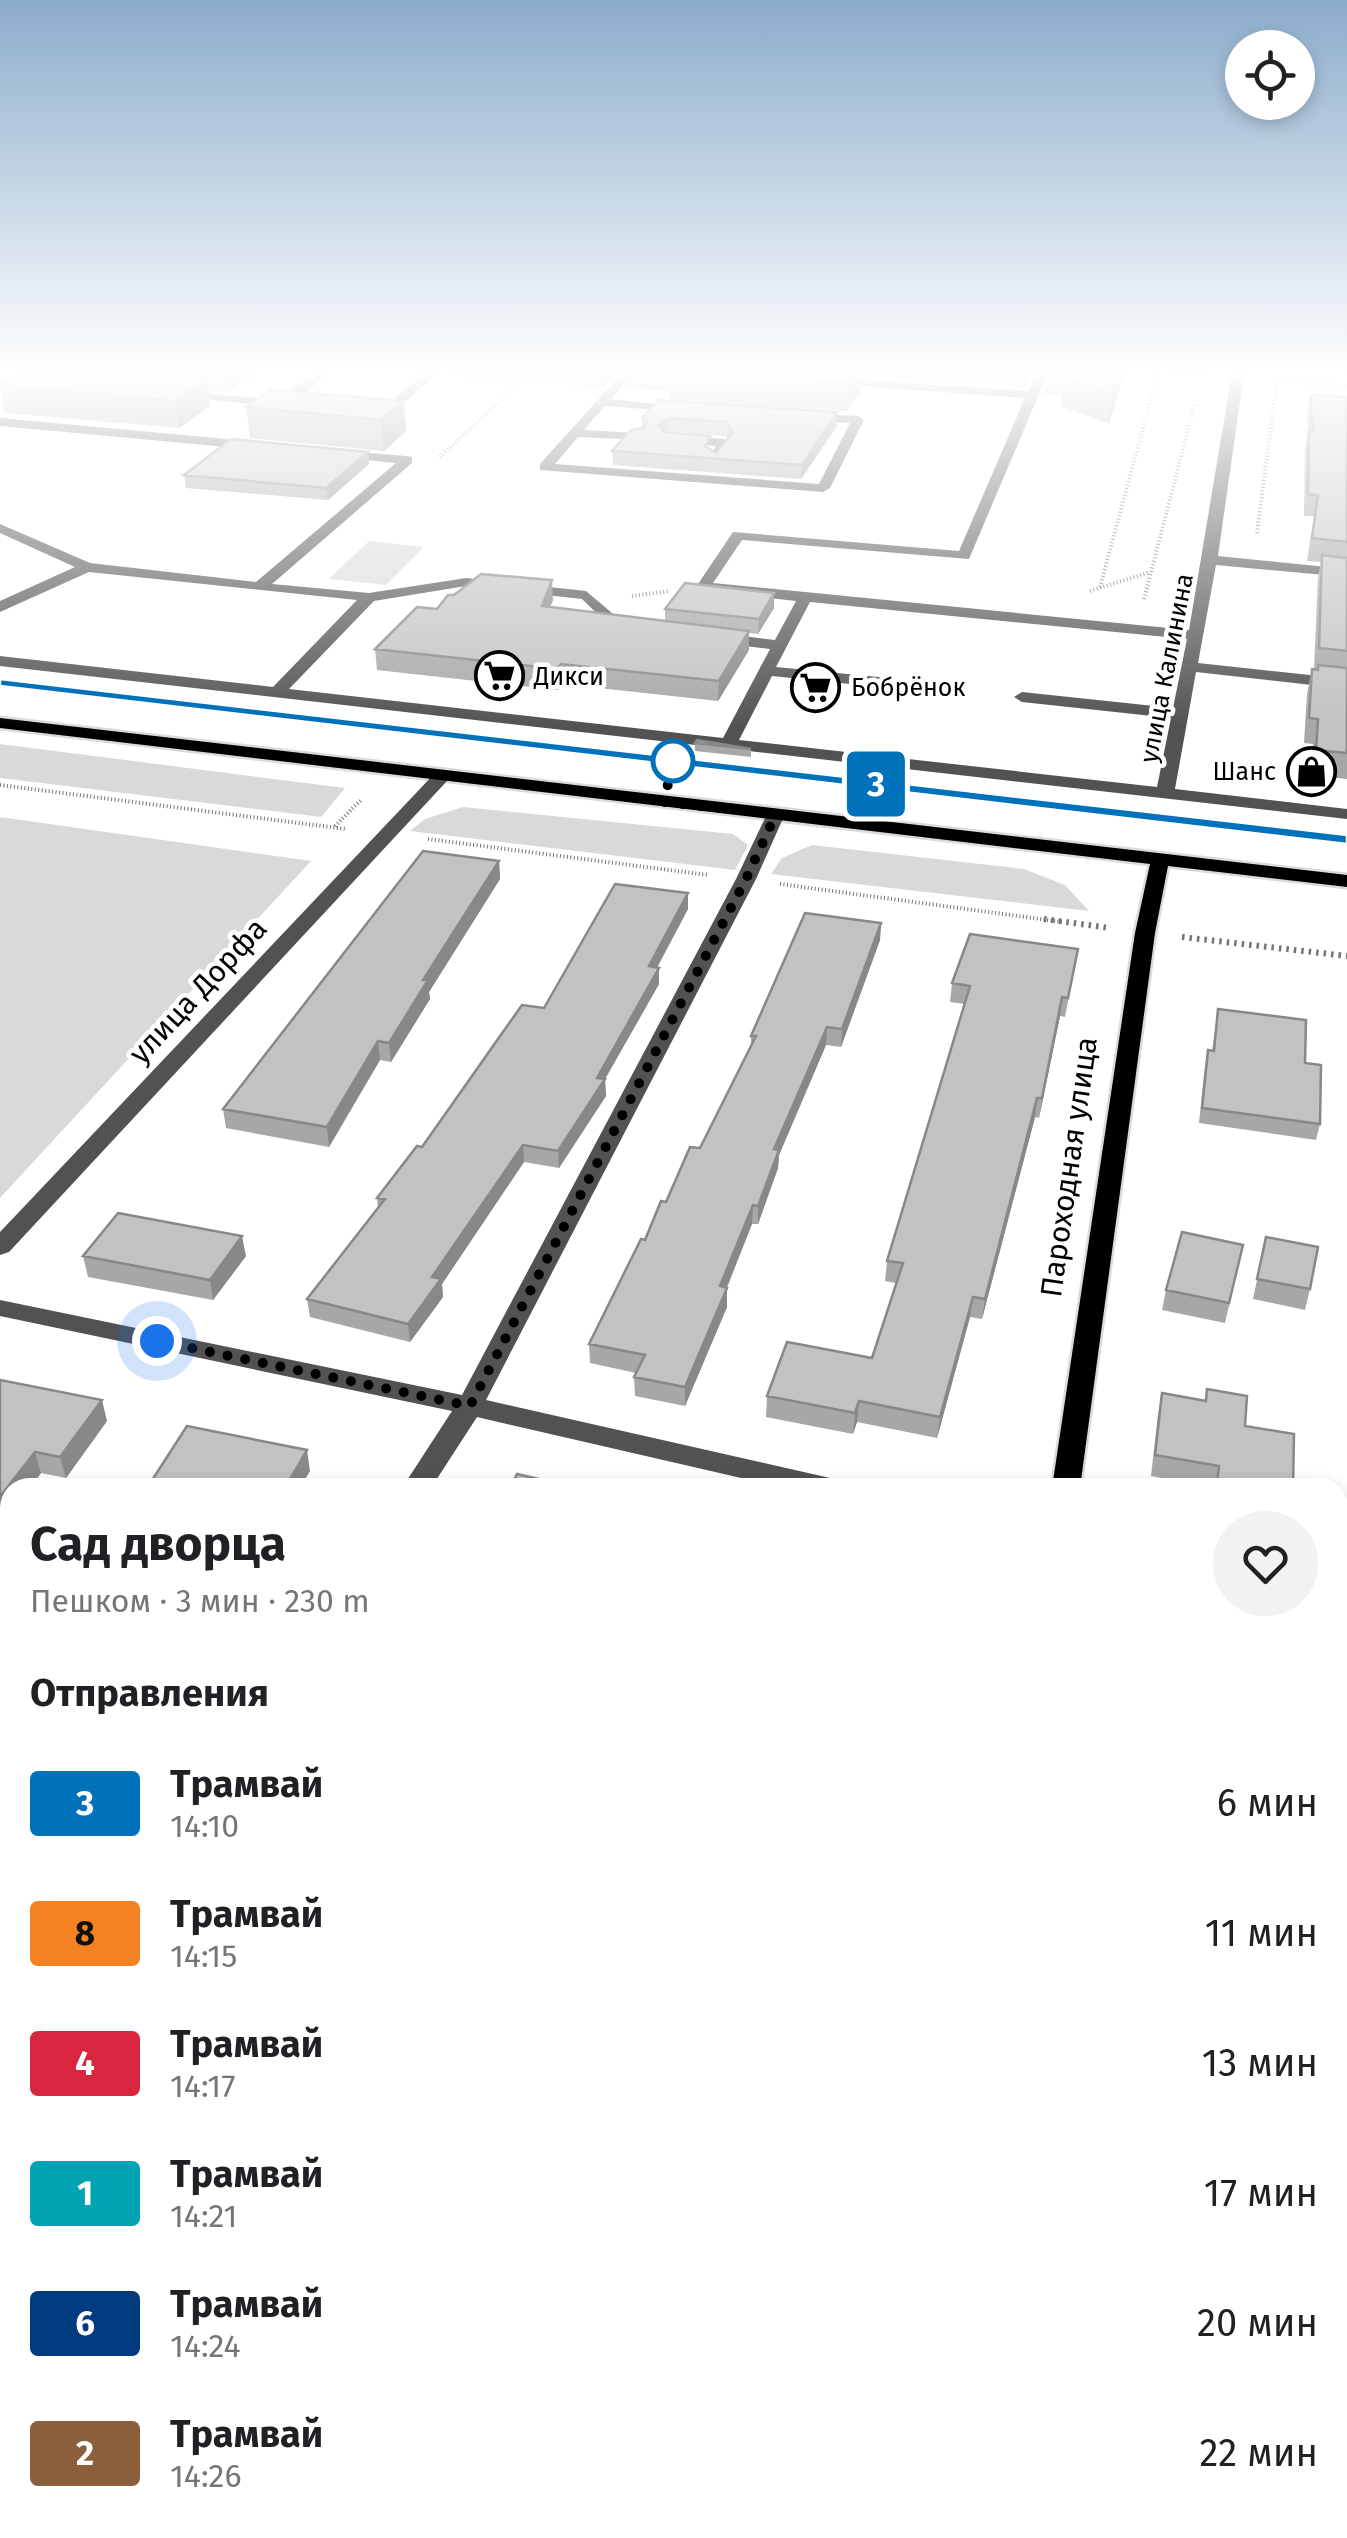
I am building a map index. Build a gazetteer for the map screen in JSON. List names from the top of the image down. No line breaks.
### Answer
{"streets":{"main road":["Пароходная улица"],"street":["улица Калинина","улица Дорфа"]},"places":{"supermarket":["Дикси","Бобрёнок"],"shop":["Шанс"]},"lines":["tram line 3"],"page":{"on_map":"3","heading":[["Сад дворца","Пешком · 3 мин · 230 m"],"Отправления"],"list":[{"mark":"3","name":"Трамвай","note":"14:10","value":"6 мин"},{"mark":"8","name":"Трамвай","note":"14:15","value":"11 мин"},{"mark":"4","name":"Трамвай","note":"14:17","value":"13 мин"},{"mark":"1","name":"Трамвай","note":"14:21","value":"17 мин"},{"mark":"6","name":"Трамвай","note":"14:24","value":"20 мин"},{"mark":"2","name":"Трамвай","note":"14:26","value":"22 мин"}]}}
